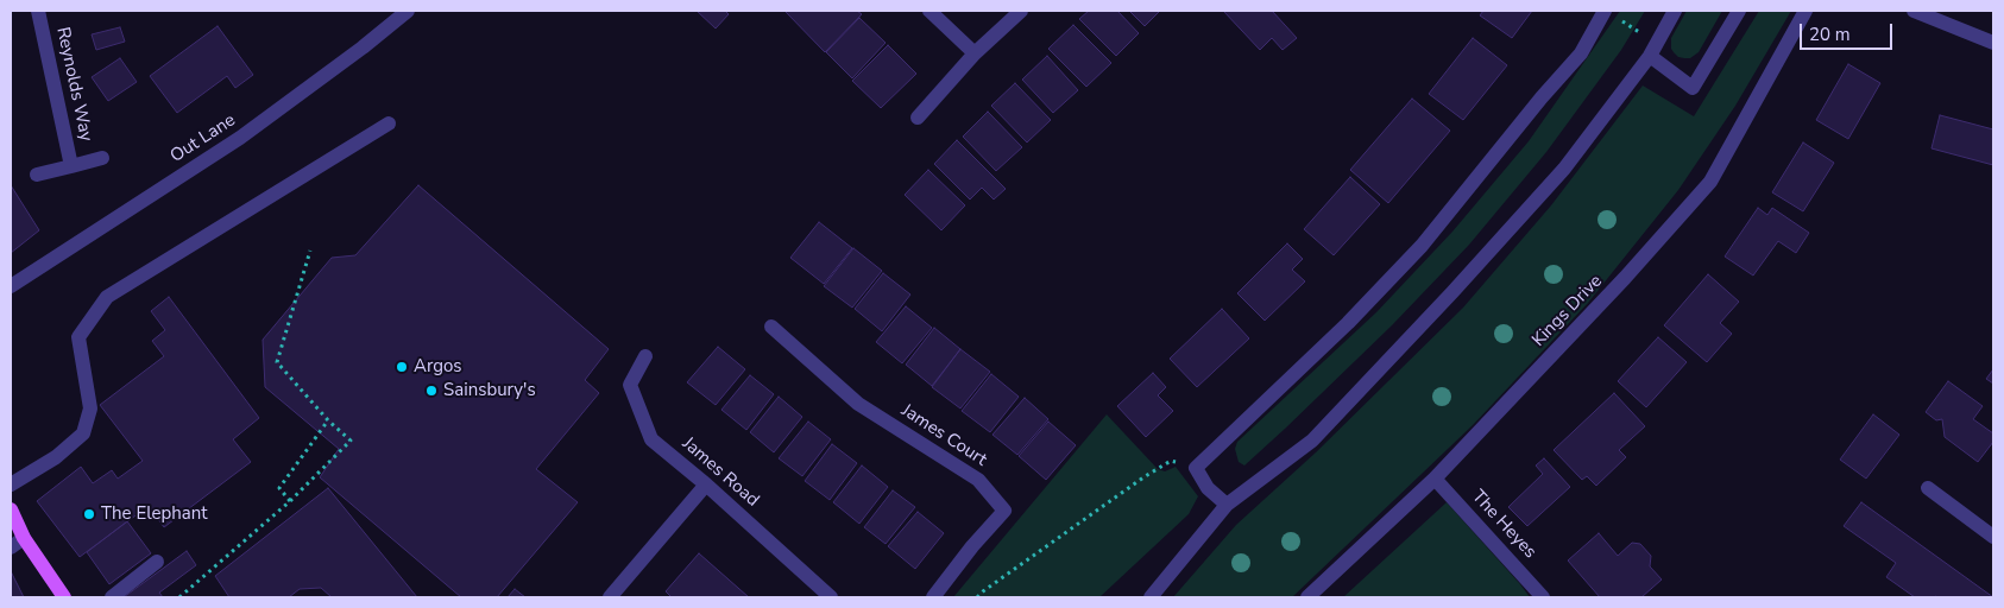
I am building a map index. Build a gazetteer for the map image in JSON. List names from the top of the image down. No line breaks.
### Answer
{"streets":{"street":["Reynolds Way","Out Lane","Kings Drive","James Court","James Road","The Heyes"]},"crossings":[["Kings Drive","The Heyes"]],"places":["Argos","Sainsbury's","The Elephant"],"scale_bar":"20 m"}
